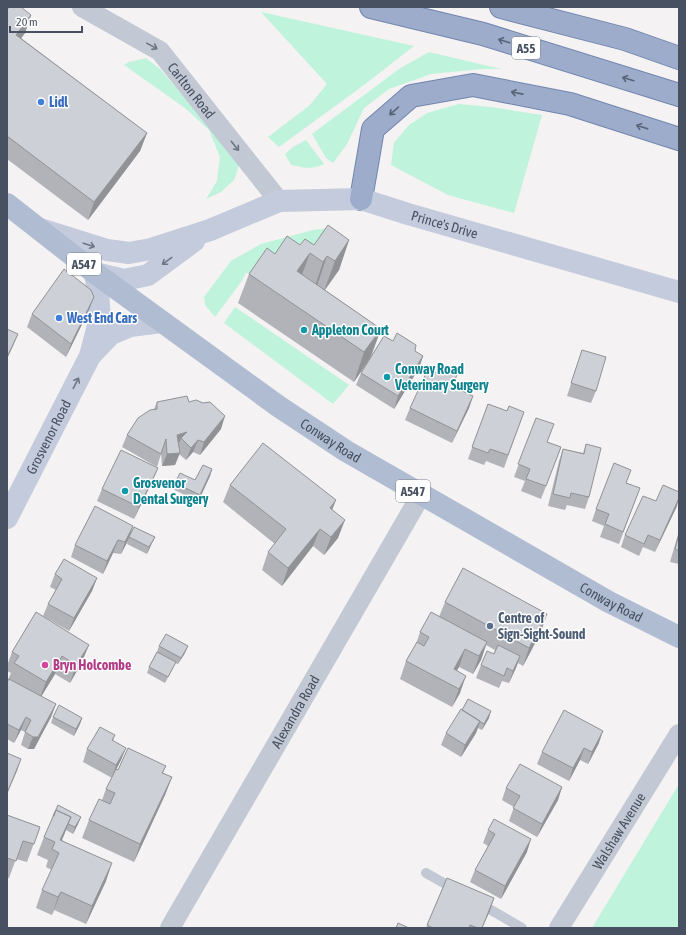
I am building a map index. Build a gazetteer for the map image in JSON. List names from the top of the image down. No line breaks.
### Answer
{"streets":{"highway":["A55"],"main road":["Prince's Drive","A547","Grosvenor Road","Conway Road"],"street":["Carlton Road","Alexandra Road","Walshaw Avenue"]},"crossings":[["Carlton Road","Prince's Drive"],["Prince's Drive","Grosvenor Road"],["Prince's Drive","Conway Road"],["Grosvenor Road","Conway Road"],["Conway Road","Alexandra Road"]],"one_way":["Carlton Road","Grosvenor Road"],"places":["Lidl","West End Cars","Appleton Court","Conway Road Veterinary Surgery","Grosvenor Dental Surgery","Centre of Sign-Sight-Sound","Bryn Holcombe"],"scale_bar":"20 m"}
